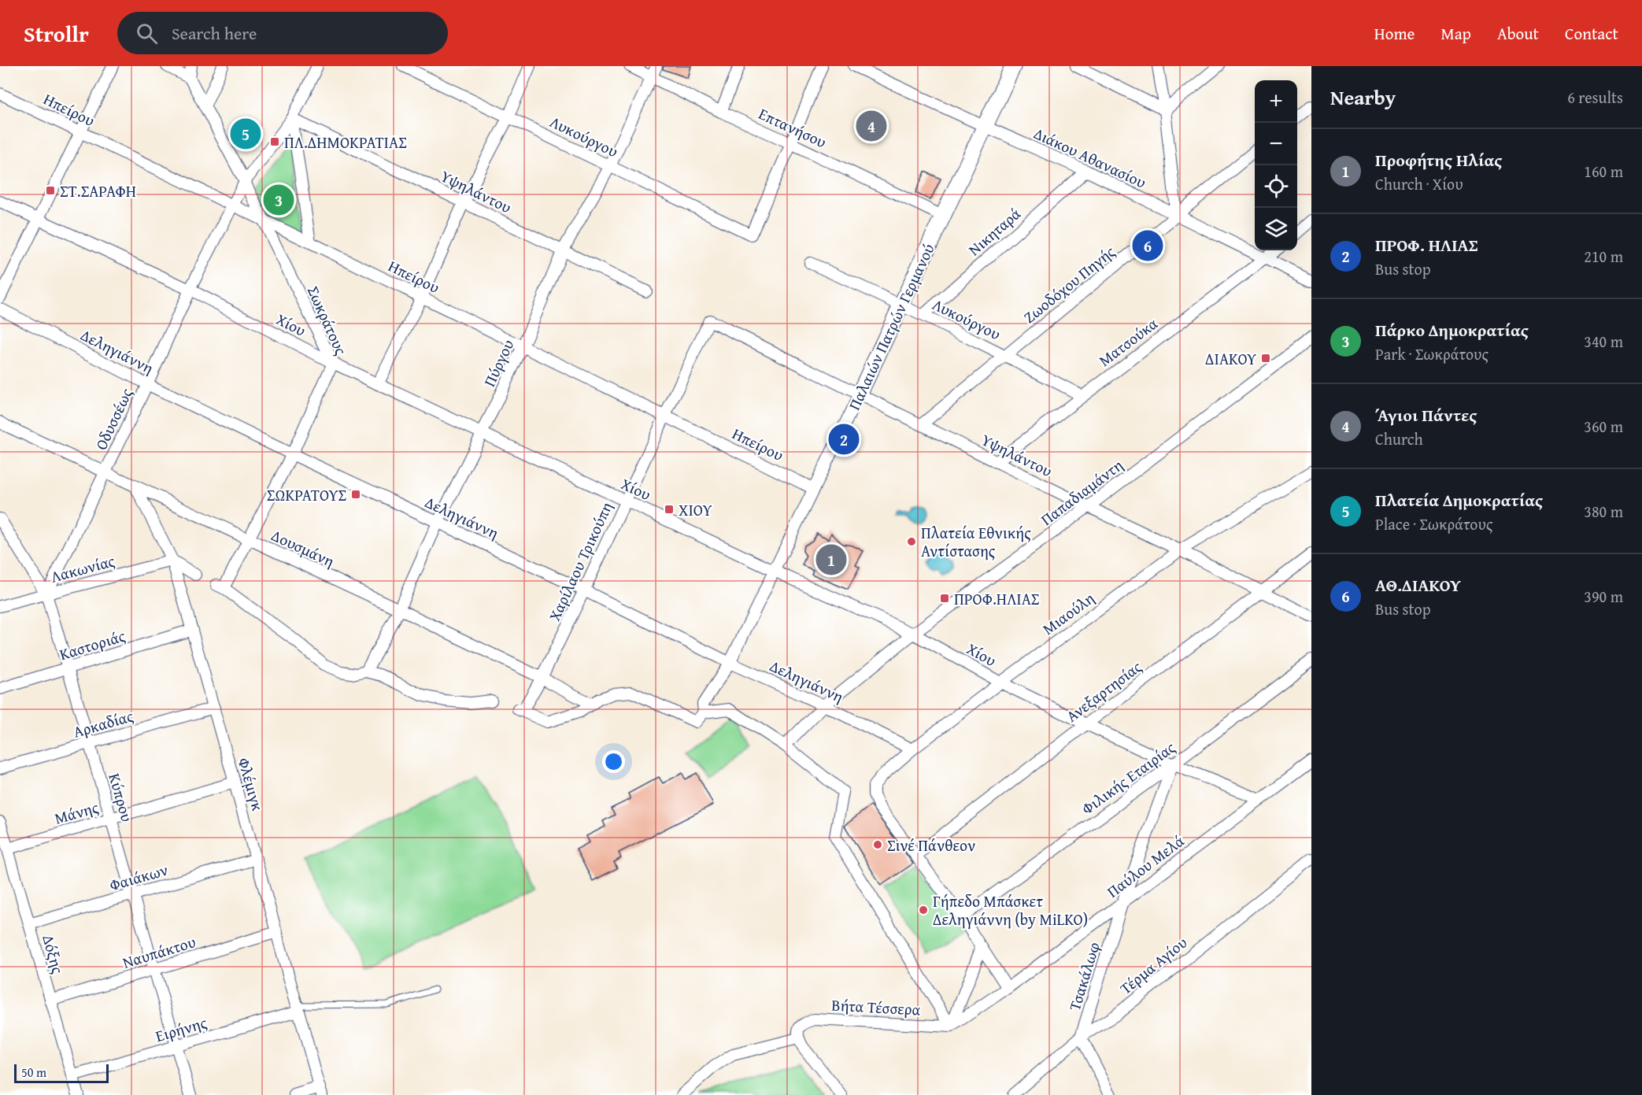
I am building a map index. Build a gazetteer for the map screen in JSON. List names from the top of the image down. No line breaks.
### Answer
{"streets":{"street":["Ηπείρου","Επτανήσου","Λυκούργου","Διάκου Αθανασίου","Υψηλάντου","Νικηταρά","Ζωοδόχου Πηγής","Σωκράτους","Χίου","Παλαιών Πατρών Γερμανού","Ματσούκα","Δεληγιάννη","Πύργου","Οδυσσέως","Παπαδιαμάντη","Δουσμάνη","Χαρίλαου Τρικούπη","Λακωνίας","Μιαούλη","Καστοριάς","Ανεξαρτησίας","Αρκαδίας","Φιλικής Εταιρίας","Φλέμιγκ","Κύπρου","Μάνης","Παύλου Μελά","Φαιάκων","Ναυπάκτου","Δόξης","Τέρμα Αγίου","Τσακάλωφ","Βήτα Τέσσερα","Ειρήνης"]},"crossings":[["Ηπείρου","Σωκράτους"],["Ηπείρου","Παλαιών Πατρών Γερμανού"],["Ηπείρου","Πύργου"],["Ηπείρου","Οδυσσέως"],["Ηπείρου","Χαρίλαου Τρικούπη"],["Επτανήσου","Λυκούργου"],["Επτανήσου","Παλαιών Πατρών Γερμανού"],["Επτανήσου","Πύργου"],["Λυκούργου","Νικηταρά"],["Λυκούργου","Ζωοδόχου Πηγής"],["Λυκούργου","Παλαιών Πατρών Γερμανού"],["Λυκούργου","Ματσούκα"],["Λυκούργου","Πύργου"],["Διάκου Αθανασίου","Νικηταρά"],["Διάκου Αθανασίου","Ζωοδόχου Πηγής"],["Διάκου Αθανασίου","Παλαιών Πατρών Γερμανού"],["Διάκου Αθανασίου","Ματσούκα"],["Υψηλάντου","Ζωοδόχου Πηγής"],["Υψηλάντου","Παλαιών Πατρών Γερμανού"],["Υψηλάντου","Ματσούκα"],["Υψηλάντου","Πύργου"],["Υψηλάντου","Οδυσσέως"],["Υψηλάντου","Παπαδιαμάντη"],["Υψηλάντου","Χαρίλαου Τρικούπη"],["Υψηλάντου","Μιαούλη"],["Υψηλάντου","Ανεξαρτησίας"],["Σωκράτους","Χίου"],["Σωκράτους","Δεληγιάννη"],["Σωκράτους","Πύργου"],["Σωκράτους","Οδυσσέως"],["Σωκράτους","Δουσμάνη"],["Χίου","Παλαιών Πατρών Γερμανού"],["Χίου","Πύργου"],["Χίου","Οδυσσέως"],["Χίου","Παπαδιαμάντη"],["Χίου","Χαρίλαου Τρικούπη"],["Χίου","Μιαούλη"],["Χίου","Ανεξαρτησίας"],["Χίου","Φιλικής Εταιρίας"],["Χίου","Παύλου Μελά"],["Χίου","Τσακάλωφ"],["Παλαιών Πατρών Γερμανού","Δεληγιάννη"],["Δεληγιάννη","Πύργου"],["Δεληγιάννη","Οδυσσέως"],["Δεληγιάννη","Παπαδιαμάντη"],["Δεληγιάννη","Χαρίλαου Τρικούπη"],["Δεληγιάννη","Μιαούλη"],["Πύργου","Δουσμάνη"],["Οδυσσέως","Δουσμάνη"],["Οδυσσέως","Λακωνίας"],["Οδυσσέως","Κύπρου"],["Δουσμάνη","Χαρίλαου Τρικούπη"],["Δουσμάνη","Φλέμιγκ"],["Λακωνίας","Φλέμιγκ"],["Λακωνίας","Κύπρου"],["Μιαούλη","Ανεξαρτησίας"],["Καστοριάς","Φλέμιγκ"],["Καστοριάς","Κύπρου"],["Αρκαδίας","Φλέμιγκ"],["Αρκαδίας","Κύπρου"],["Φιλικής Εταιρίας","Τσακάλωφ"],["Φλέμιγκ","Μάνης"],["Φλέμιγκ","Φαιάκων"],["Φλέμιγκ","Ναυπάκτου"],["Φλέμιγκ","Ειρήνης"],["Κύπρου","Μάνης"],["Κύπρου","Φαιάκων"],["Κύπρου","Ναυπάκτου"],["Κύπρου","Ειρήνης"],["Μάνης","Δόξης"],["Παύλου Μελά","Τσακάλωφ"],["Παύλου Μελά","Βήτα Τέσσερα"],["Φαιάκων","Δόξης"],["Ναυπάκτου","Δόξης"],["Δόξης","Ειρήνης"],["Τέρμα Αγίου","Τσακάλωφ"]],"places":{"transit":["ΠΛ.ΔΗΜΟΚΡΑΤΙΑΣ","ΣΤ.ΣΑΡΑΦΗ","ΔΙΑΚΟΥ","ΣΩΚΡΑΤΟΥΣ","ΧΙΟΥ","ΠΡΟΦ.ΗΛΙΑΣ"],"other":["Πλατεία Εθνικής Αντίστασης","Σινέ Πάνθεον","Γήπεδο Μπάσκετ Δεληγιάννη (by MiLKO)"]},"scale_bar":"50 m","page":{"header":"Strollr","search":"Search here","nav":["Home","Map","About","Contact"],"heading":["Nearby","6 results"],"map_buttons":["+","−"],"pins":["4","5","3","6","2","1"],"list":[{"mark":"1","name":"Προφήτης Ηλίας","note":"Church · Χίου","value":"160 m"},{"mark":"2","name":"ΠΡΟΦ. ΗΛΙΑΣ","note":"Bus stop","value":"210 m"},{"mark":"3","name":"Πάρκο Δημοκρατίας","note":"Park · Σωκράτους","value":"340 m"},{"mark":"4","name":"Άγιοι Πάντες","note":"Church","value":"360 m"},{"mark":"5","name":"Πλατεία Δημοκρατίας","note":"Place · Σωκράτους","value":"380 m"},{"mark":"6","name":"ΑΘ.ΔΙΑΚΟΥ","note":"Bus stop","value":"390 m"}],"scale":"50 m"}}
